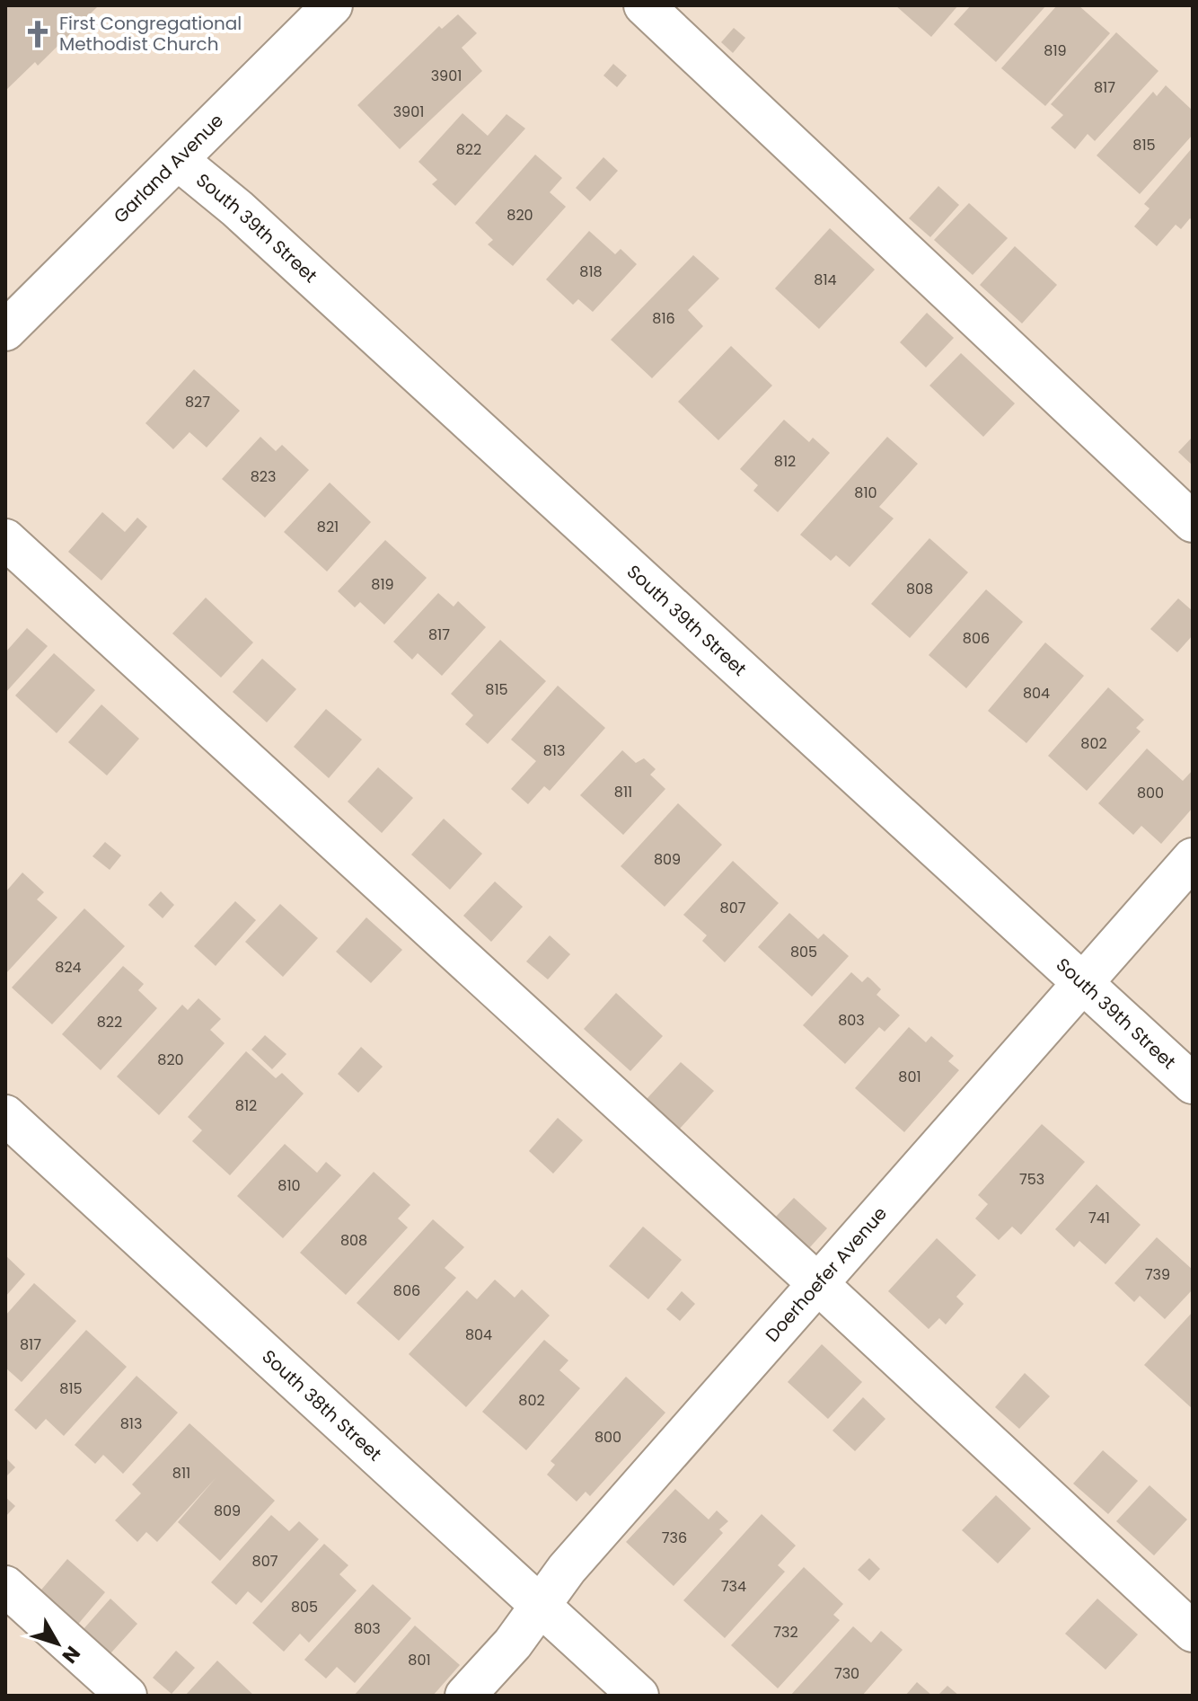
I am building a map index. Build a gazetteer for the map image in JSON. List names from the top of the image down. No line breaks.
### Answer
{"streets":{"street":["Garland Avenue","South 39th Street","Doerhoefer Avenue","South 38th Street"]},"crossings":[["Garland Avenue","South 39th Street"],["South 39th Street","Doerhoefer Avenue"],["Doerhoefer Avenue","South 38th Street"]],"places":{"church":["First Congregational Methodist Church"]},"house_numbers":["819","3901","817","3901","815","822","820","818","814","816","827","812","823","810","821","819","808","817","806","815","804","802","813","811","800","809","807","805","824","803","822","820","801","812","753","810","741","808","739","806","804","817","815","802","813","800","811","809","736","807","734","805","803","732","801","730"],"north":"bottom right"}
